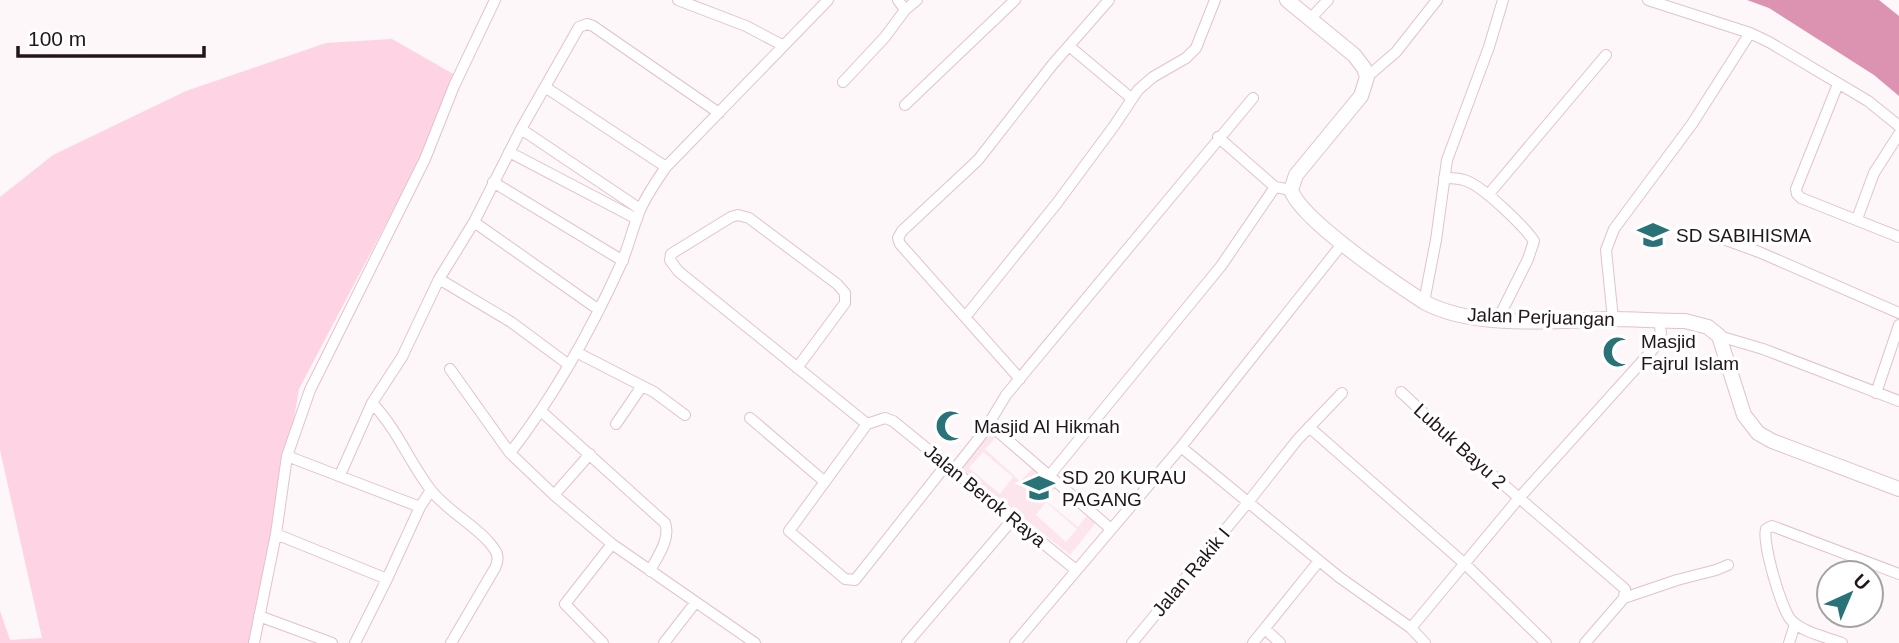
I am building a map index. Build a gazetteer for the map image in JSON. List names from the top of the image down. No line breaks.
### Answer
{"streets":{"street":["Jalan Perjuangan","Lubuk Bayu 2","Jalan Berok Raya","Jalan Rakik I"]},"places":{"school or university":["SD SABIHISMA","SD 20 KURAU PAGANG"],"mosque":["Masjid Fajrul Islam","Masjid Al Hikmah"]},"scale_bar":"100 m","north":"top right"}
